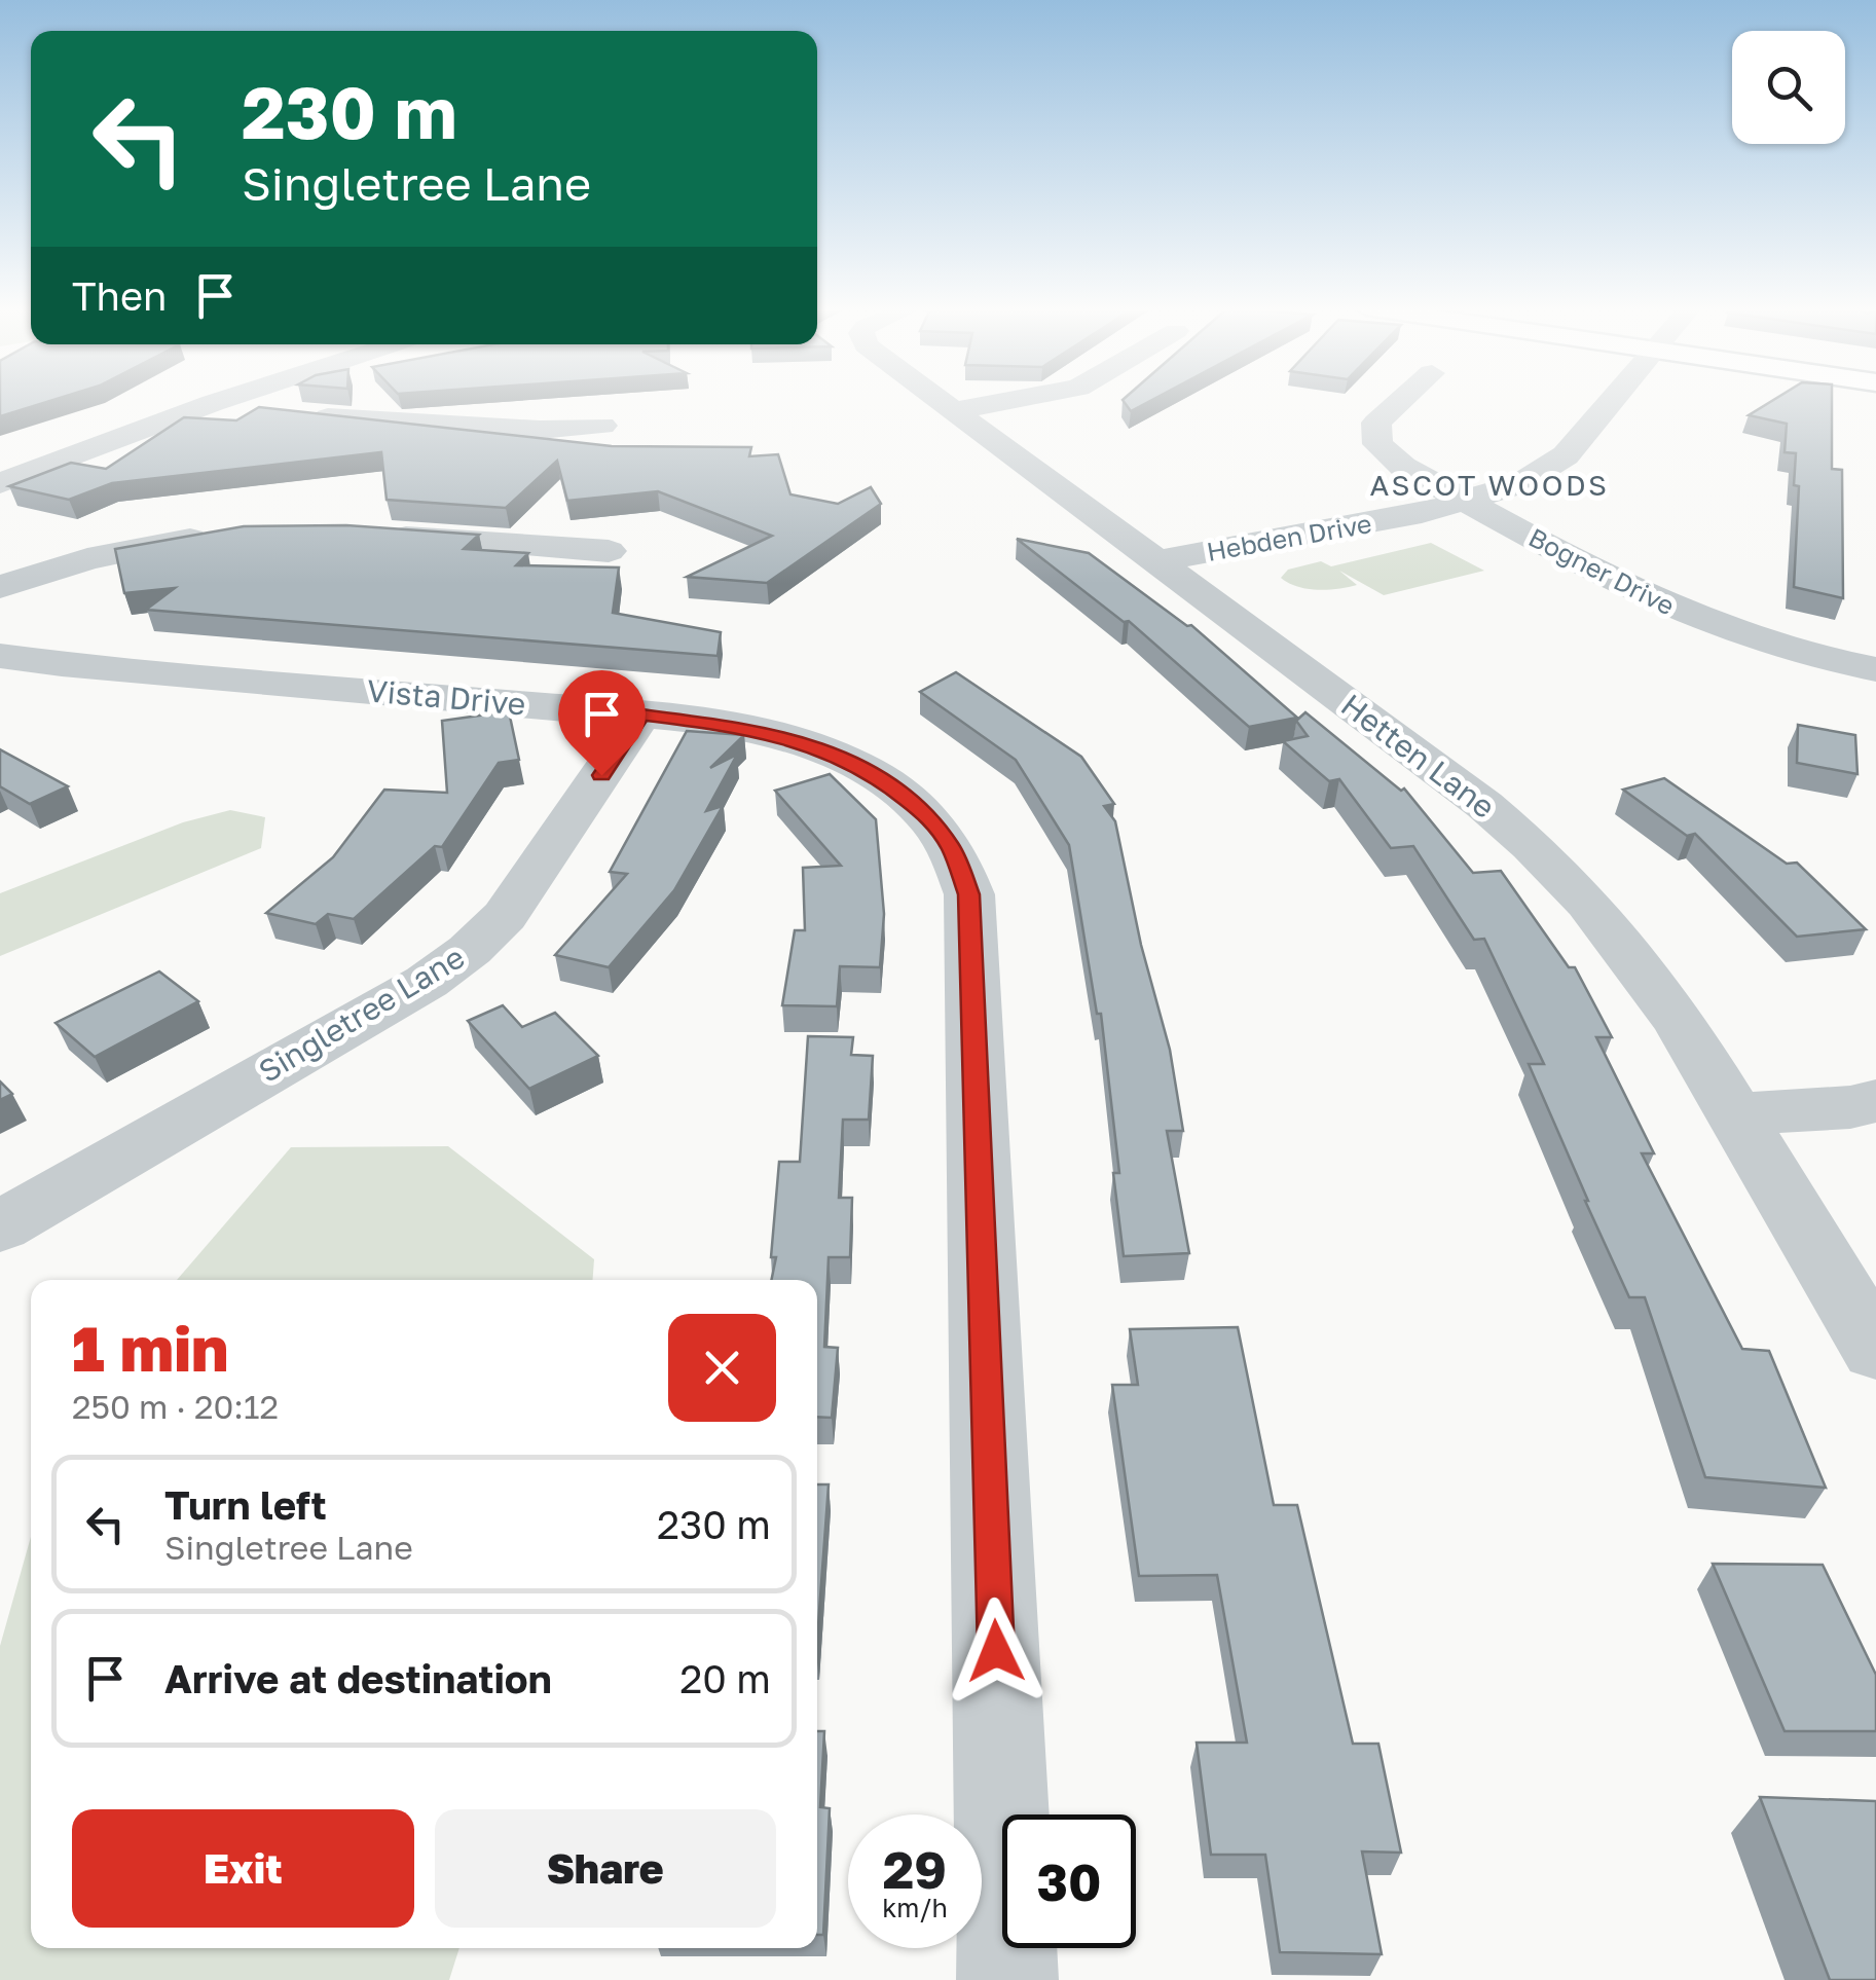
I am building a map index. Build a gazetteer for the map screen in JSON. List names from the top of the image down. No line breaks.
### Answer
{"streets":{"street":["Hebden Drive","Bogner Drive","Vista Drive","Hetten Lane","Singletree Lane"]},"crossings":[["Hebden Drive","Bogner Drive"],["Hebden Drive","Hetten Lane"],["Vista Drive","Singletree Lane"]],"districts":["ASCOT WOODS"],"page":{"turn":["230 m","Singletree Lane"],"then":"Then","heading":["1 min","250 m · 20:12"],"list":[{"name":"Turn left","note":"Singletree Lane","value":"230 m"},{"name":"Arrive at destination","value":"20 m"}],"buttons":["Exit","Share"],"speed":"29 km/h","limit":"30"}}
